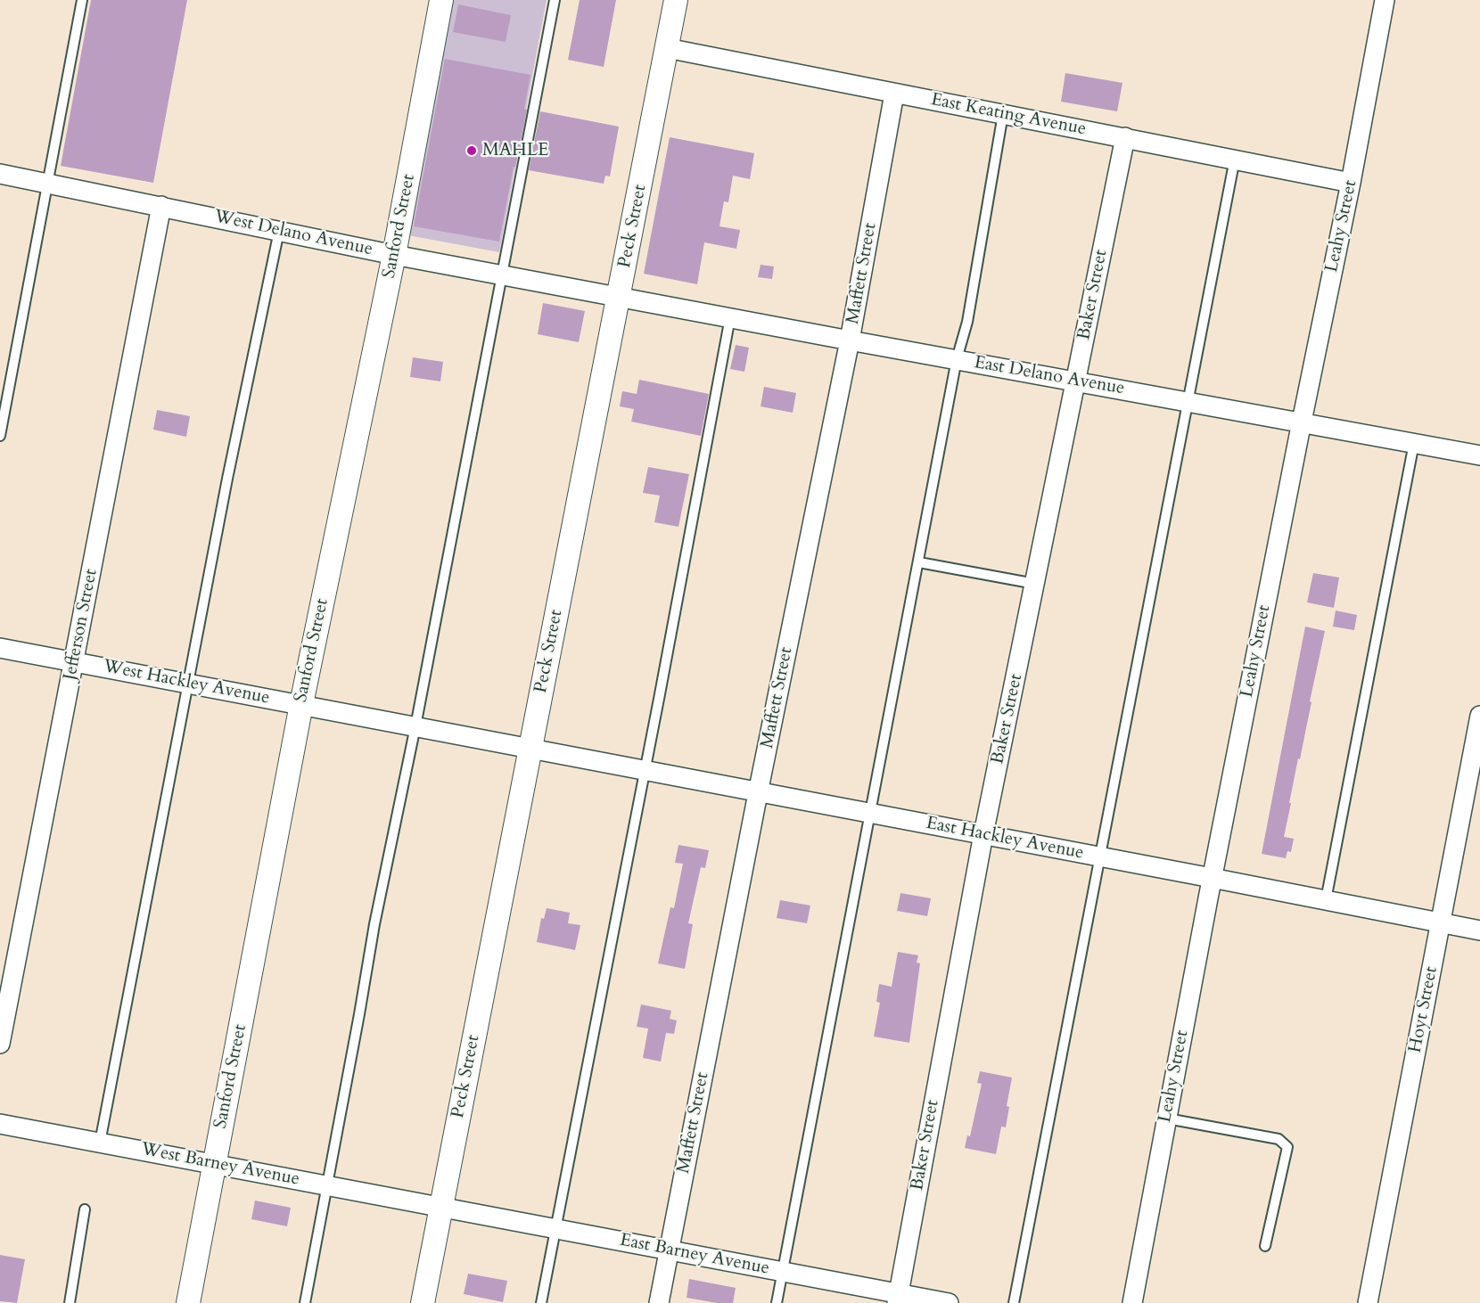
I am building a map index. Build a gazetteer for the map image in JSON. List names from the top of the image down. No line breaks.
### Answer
{"streets":{"street":["East Keating Avenue","Sanford Street","Peck Street","Leahy Street","West Delano Avenue","Maffett Street","Baker Street","East Delano Avenue","Jefferson Street","West Hackley Avenue","East Hackley Avenue","Hoyt Street","West Barney Avenue","East Barney Avenue"]},"crossings":[["East Keating Avenue","Peck Street"],["East Keating Avenue","Leahy Street"],["East Keating Avenue","Maffett Street"],["East Keating Avenue","Baker Street"],["Sanford Street","West Delano Avenue"],["Sanford Street","West Hackley Avenue"],["Sanford Street","West Barney Avenue"],["Peck Street","West Delano Avenue"],["Peck Street","East Delano Avenue"],["Peck Street","West Hackley Avenue"],["Peck Street","East Hackley Avenue"],["Peck Street","West Barney Avenue"],["Peck Street","East Barney Avenue"],["Leahy Street","East Delano Avenue"],["Leahy Street","East Hackley Avenue"],["West Delano Avenue","East Delano Avenue"],["West Delano Avenue","Jefferson Street"],["Maffett Street","East Delano Avenue"],["Maffett Street","East Hackley Avenue"],["Maffett Street","East Barney Avenue"],["Baker Street","East Delano Avenue"],["Baker Street","East Hackley Avenue"],["Baker Street","East Barney Avenue"],["Jefferson Street","West Hackley Avenue"],["West Hackley Avenue","East Hackley Avenue"],["East Hackley Avenue","Hoyt Street"],["West Barney Avenue","East Barney Avenue"]],"places":["MAHLE"]}
